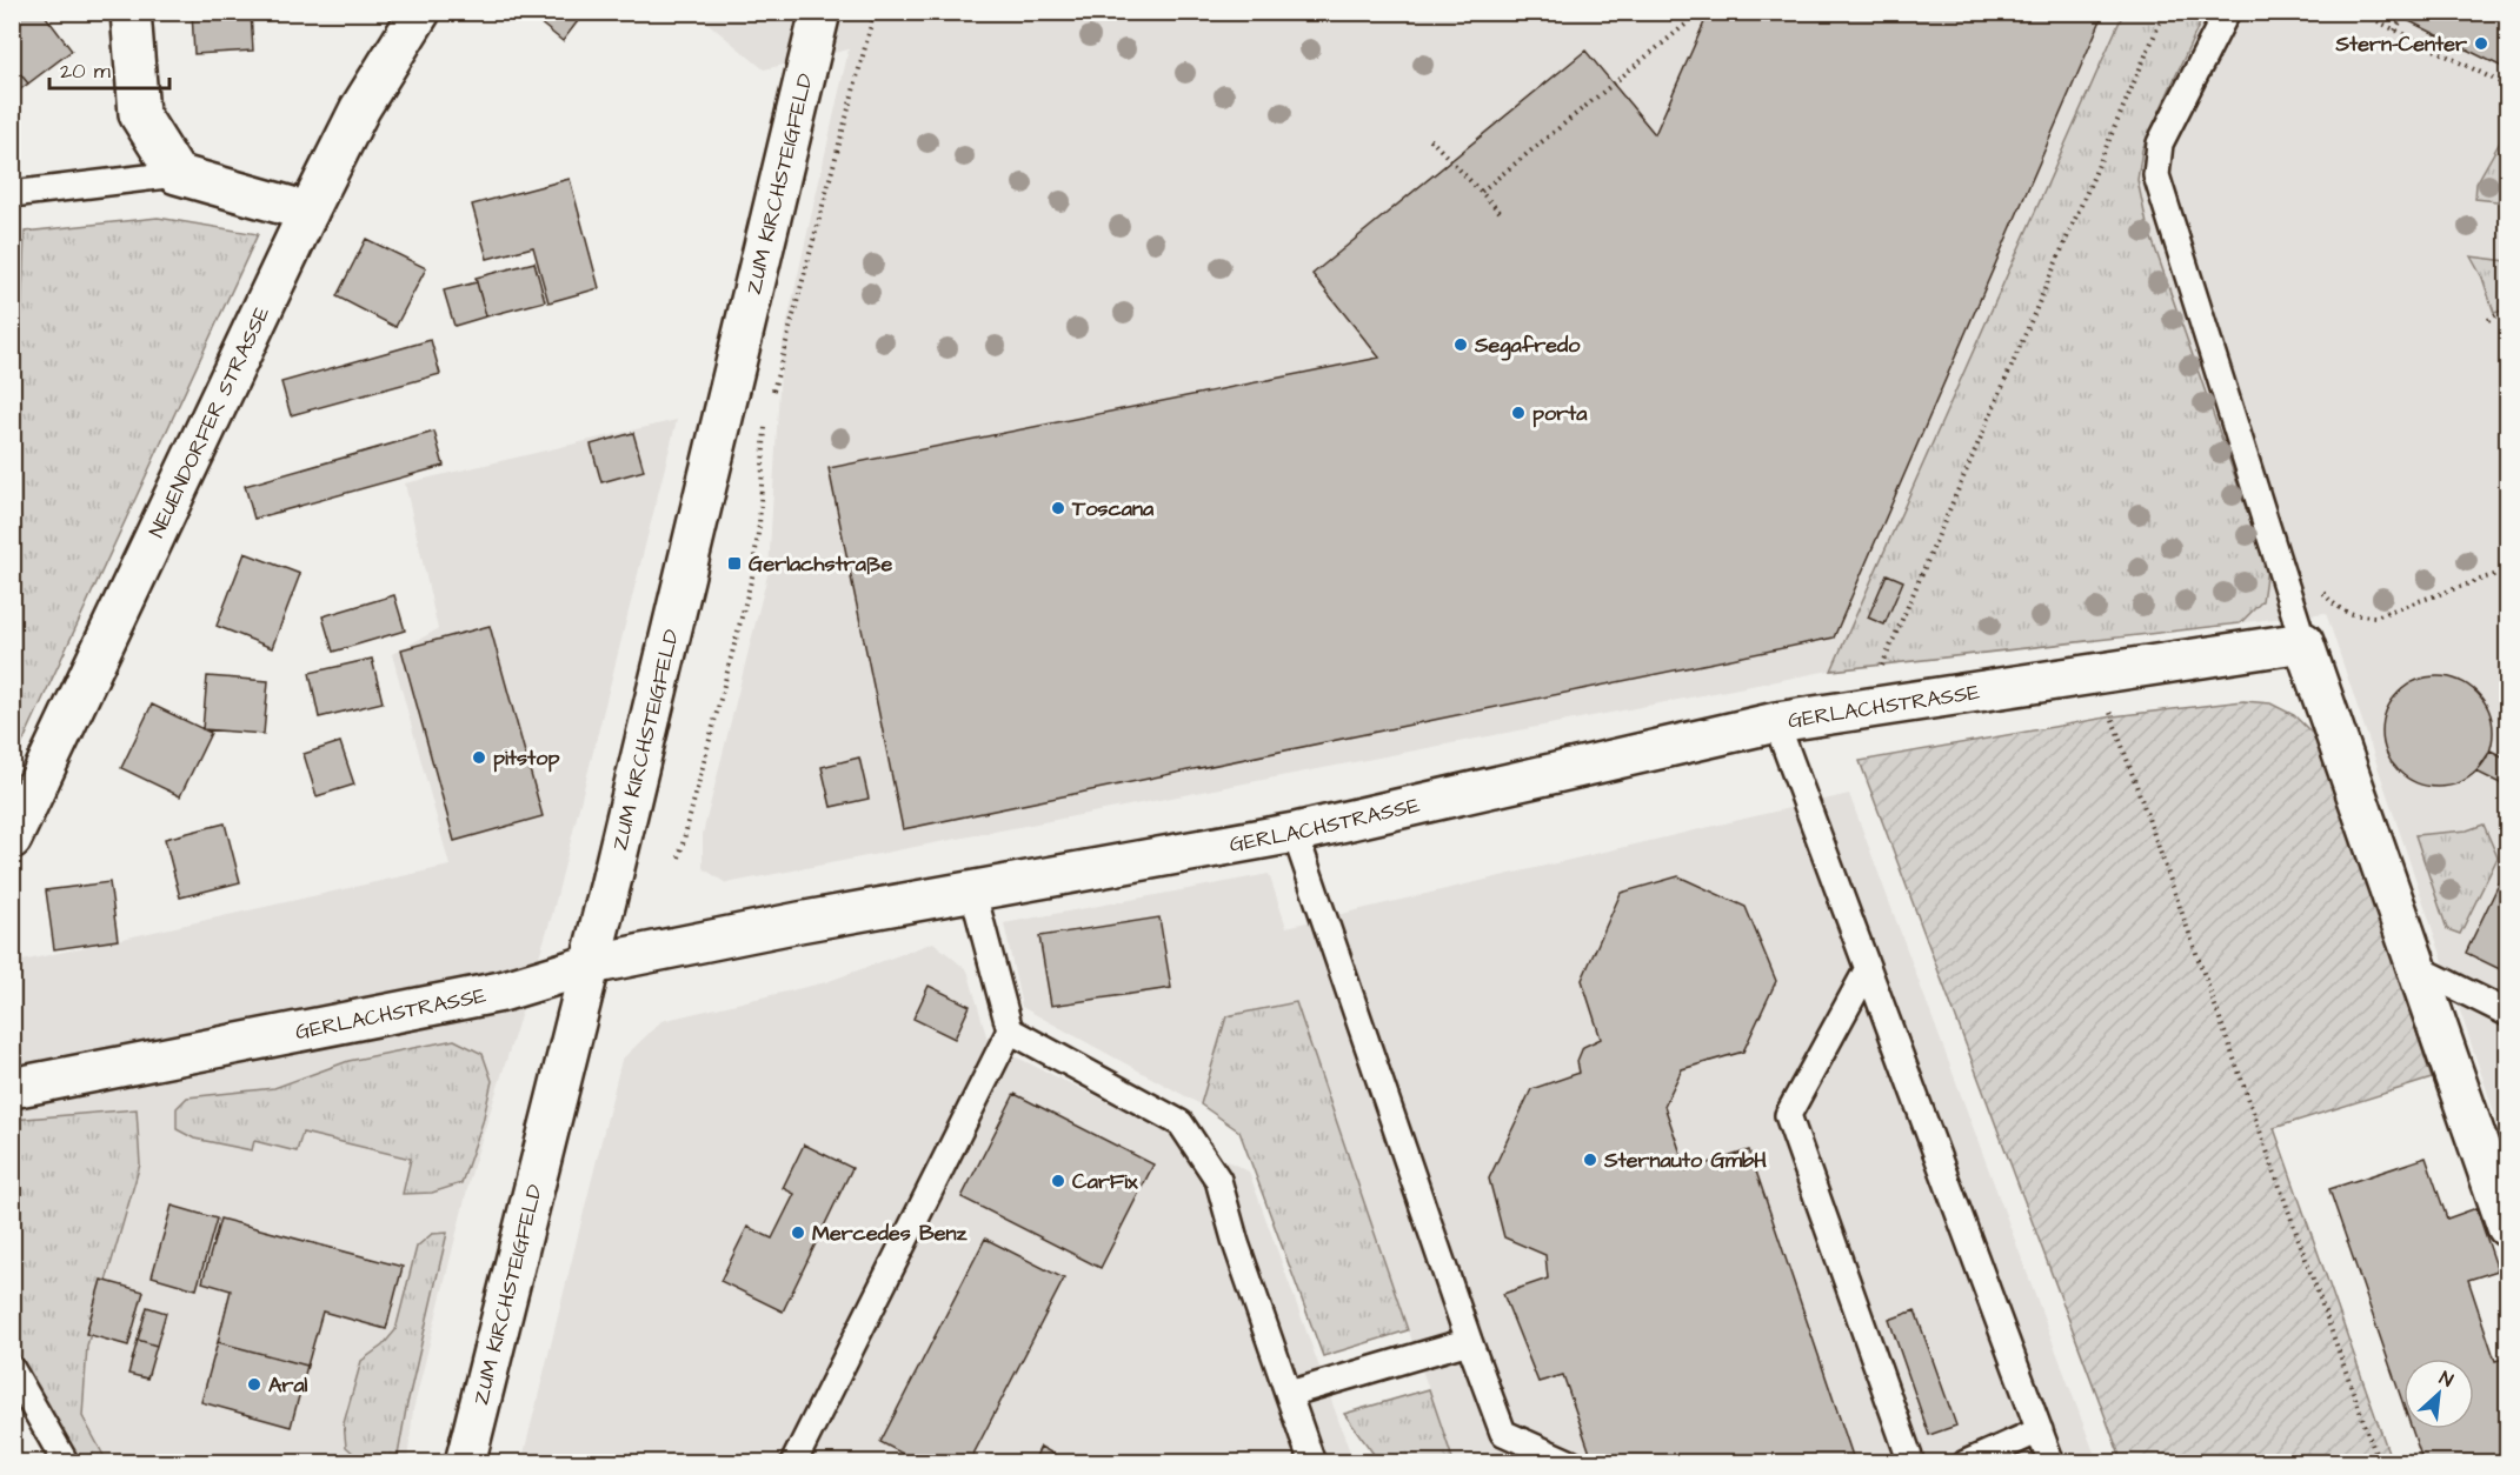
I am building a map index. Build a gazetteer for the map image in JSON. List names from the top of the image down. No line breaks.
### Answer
{"streets":{"street":["ZUM KIRCHSTEIGFELD","NEUENDORFER STRASSE","GERLACHSTRASSE"]},"crossings":[["ZUM KIRCHSTEIGFELD","GERLACHSTRASSE"]],"places":{"other":["Stern-Center","Segafredo","porta","Toscana","pitstop","Sternauto GmbH","CarFix","Mercedes Benz","Aral"],"transit":["Gerlachstraße"]},"scale_bar":"20 m","north":"top right"}
